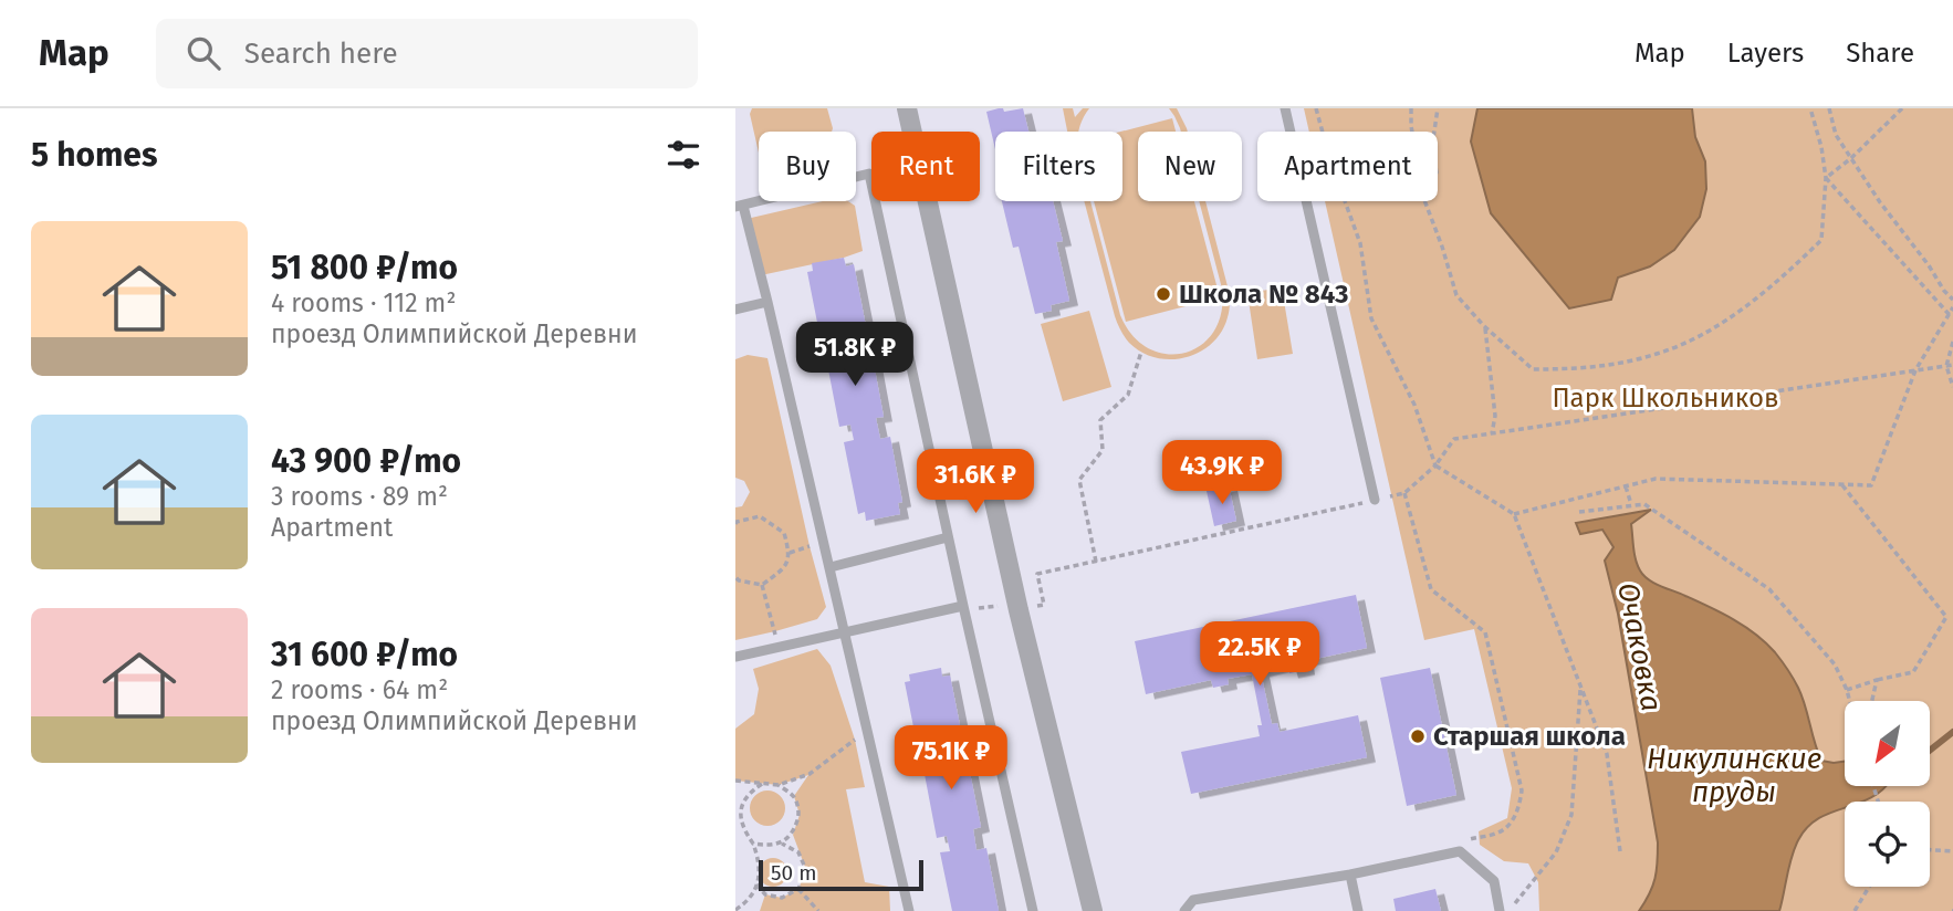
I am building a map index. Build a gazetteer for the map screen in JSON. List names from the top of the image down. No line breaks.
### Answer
{"water":["Очаковка","Никулинские пруды"],"parks":["Парк Школьников"],"places":["Школа № 843","Старшая школа"],"scale_bar":"50 m","north":"bottom left","page":{"header":"Map","search":"Search here","nav":["Map","Layers","Share"],"heading":"5 homes","chip":["Buy","Rent","Filters","New","Apartment"],"list":[{"name":"51 800 ₽/mo","note":"4 rooms · 112 m² · проезд Олимпийской Деревни"},{"name":"43 900 ₽/mo","note":"3 rooms · 89 m² · Apartment"},{"name":"31 600 ₽/mo","note":"2 rooms · 64 m² · проезд Олимпийской Деревни"}],"price":["51.8K ₽","43.9K ₽","31.6K ₽","22.5K ₽","75.1K ₽"],"scale":"50 m"}}
